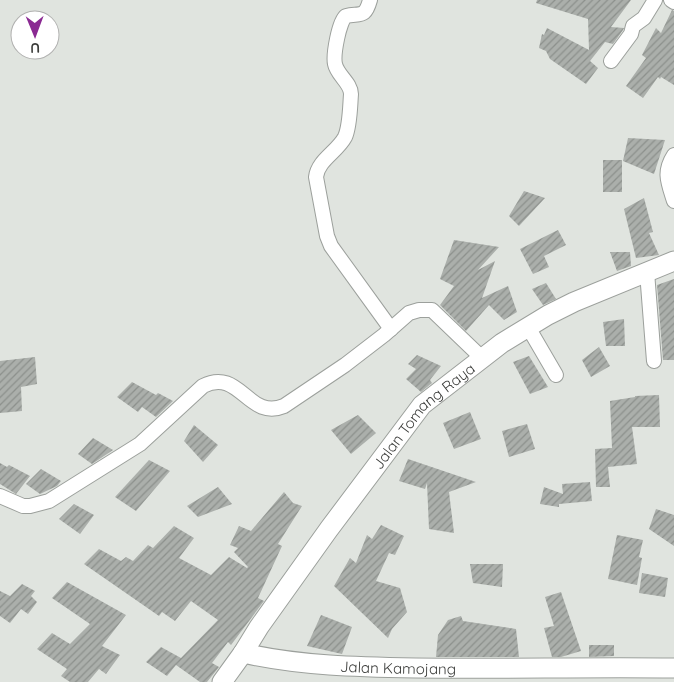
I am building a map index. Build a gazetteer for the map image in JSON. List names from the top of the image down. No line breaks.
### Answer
{"streets":{"main road":["Jalan Tomang Raya","Jalan Kamojang"]},"crossings":[["Jalan Tomang Raya","Jalan Kamojang"]],"north":"bottom"}
